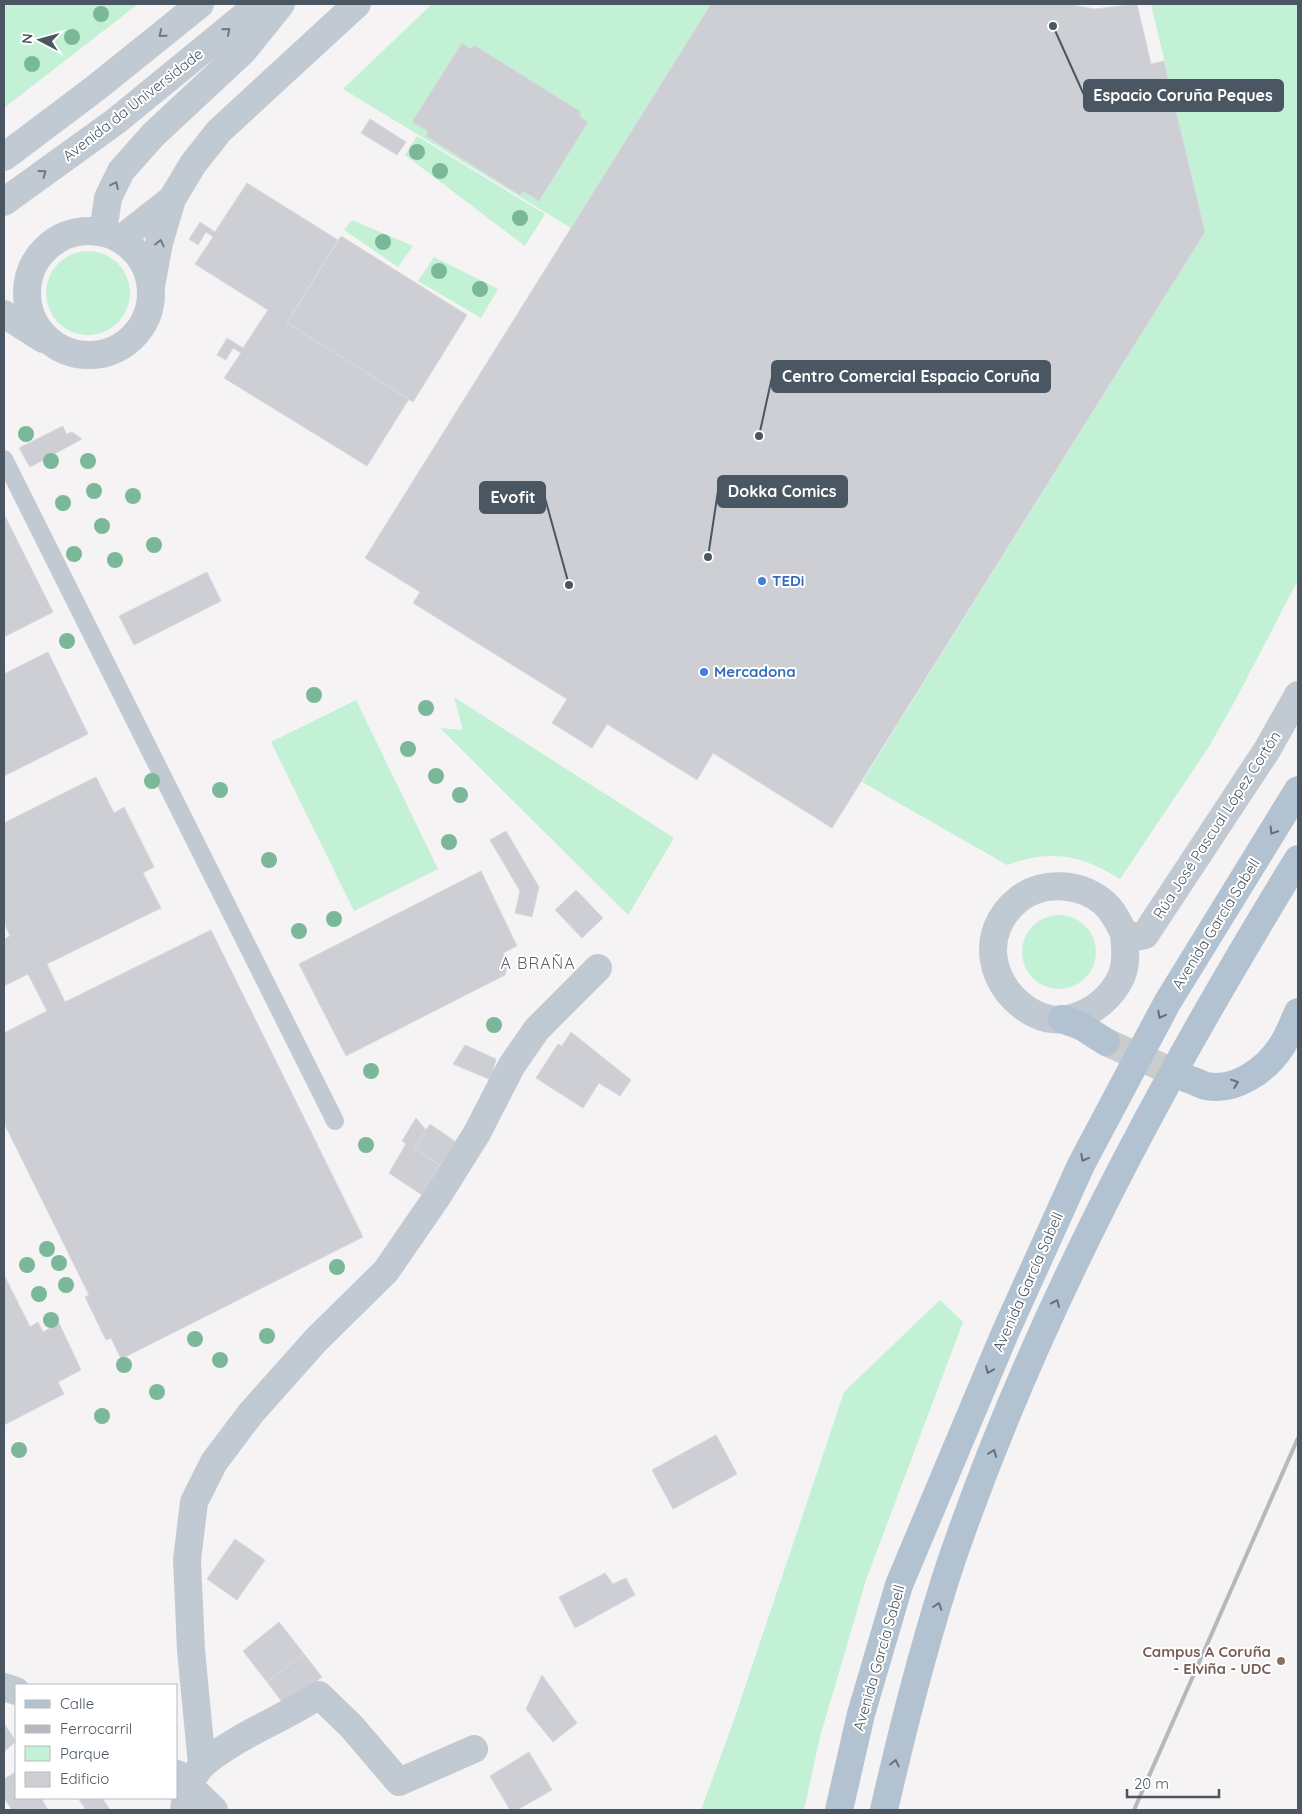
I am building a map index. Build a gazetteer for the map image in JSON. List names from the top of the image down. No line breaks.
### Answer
{"streets":{"main road":["Avenida García Sabell"],"street":["Avenida da Universidade","Rúa José Pascual López Cortón"]},"districts":["A BRAÑA"],"places":["Espacio Coruña Peques","Centro Comercial Espacio Coruña","Dokka Comics","TEDi","Evofit","Mercadona","Campus A Coruña - Elviña - UDC"],"legend":["Calle","Ferrocarril","Parque","Edificio"],"scale_bar":"20 m","north":"left"}
